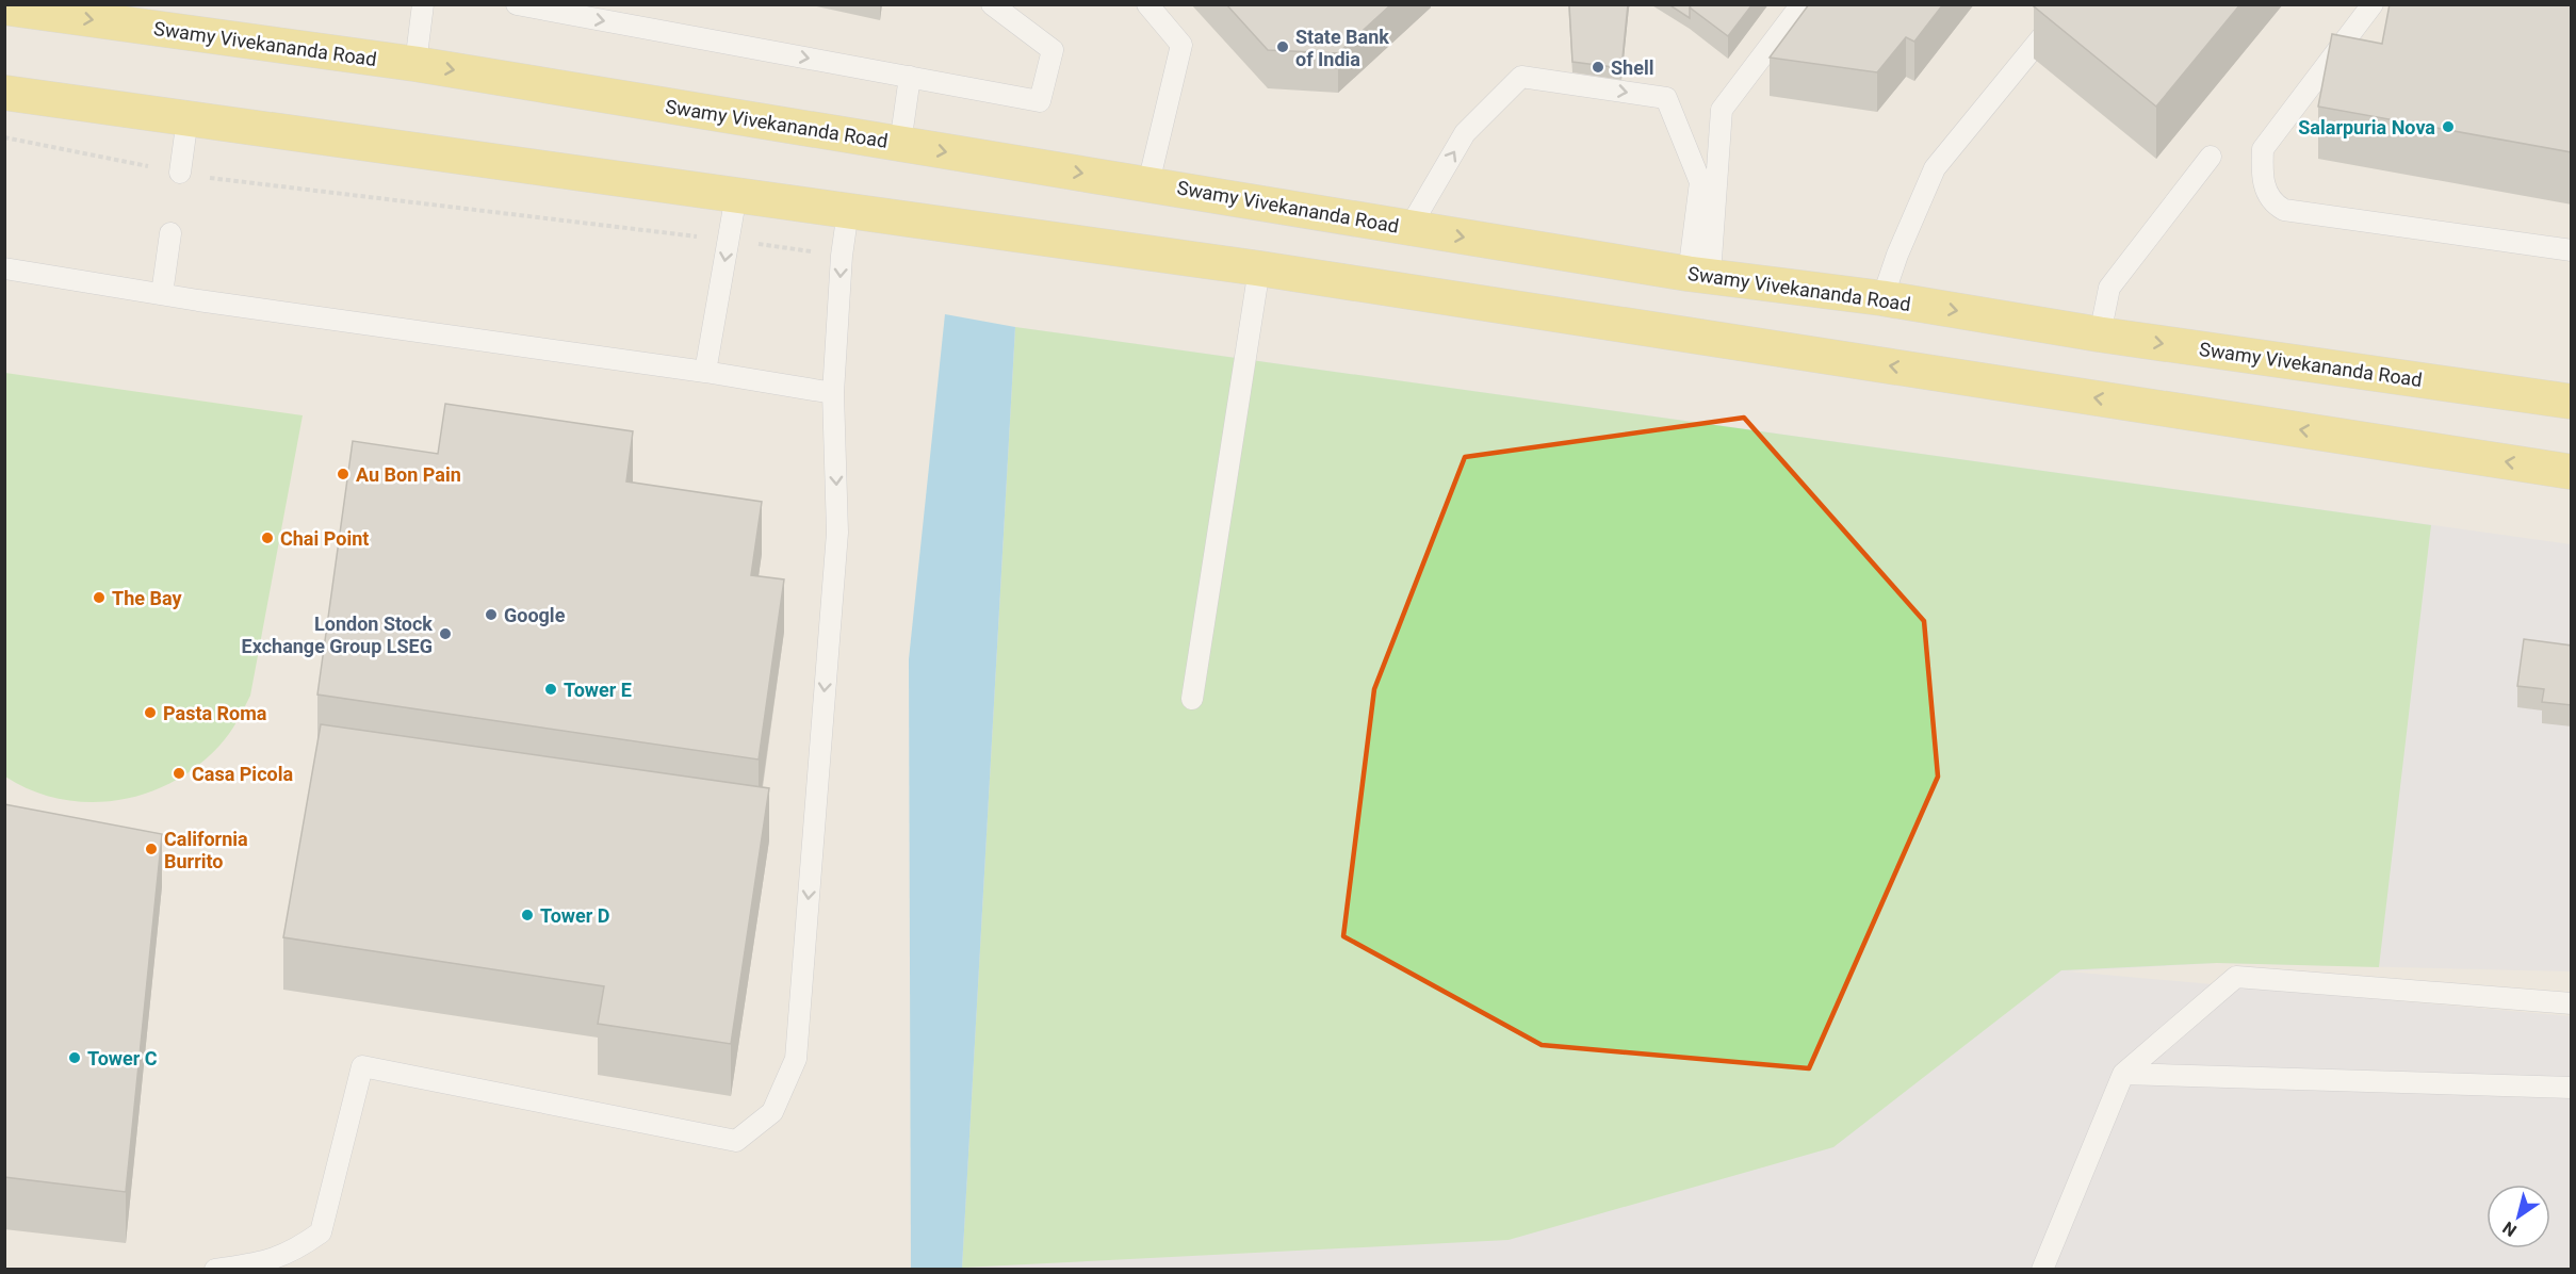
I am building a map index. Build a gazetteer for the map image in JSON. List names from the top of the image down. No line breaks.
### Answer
{"streets":{"main road":["Swamy Vivekananda Road"]},"places":["State Bank of India","Shell","Salarpuria Nova","Au Bon Pain","Chai Point","The Bay","Google","London Stock Exchange Group LSEG","Tower E","Pasta Roma","Casa Picola","California Burrito","Tower D","Tower C"],"north":"bottom left"}
